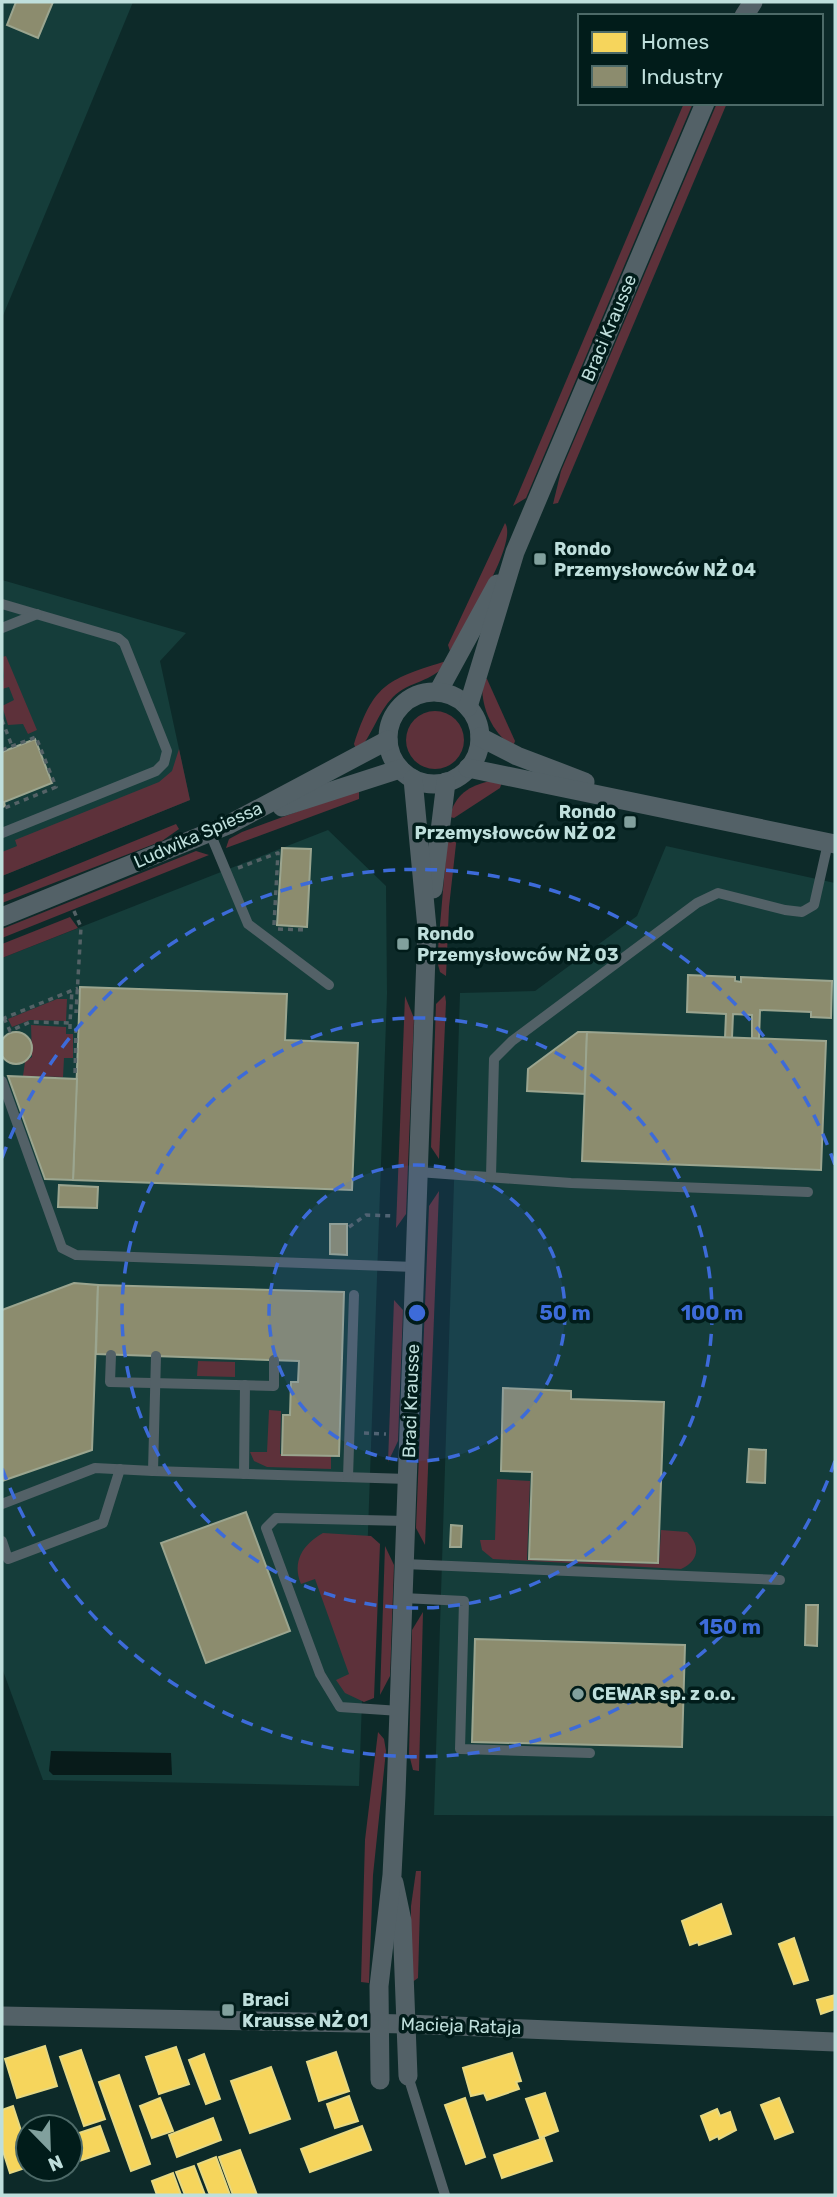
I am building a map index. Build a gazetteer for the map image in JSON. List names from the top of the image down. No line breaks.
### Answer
{"streets":{"street":["Braci Krausse","Ludwika Spiessa","Macieja Rataja"]},"crossings":[["Braci Krausse","Ludwika Spiessa"],["Braci Krausse","Macieja Rataja"]],"places":{"transit":["Rondo Przemysłowców NŻ 04","Rondo Przemysłowców NŻ 02","Rondo Przemysłowców NŻ 03","Braci Krausse NŻ 01"],"other":["CEWAR sp. z o.o."]},"legend":["Homes","Industry"],"north":"bottom right","rings":["50 m","100 m","150 m"]}
